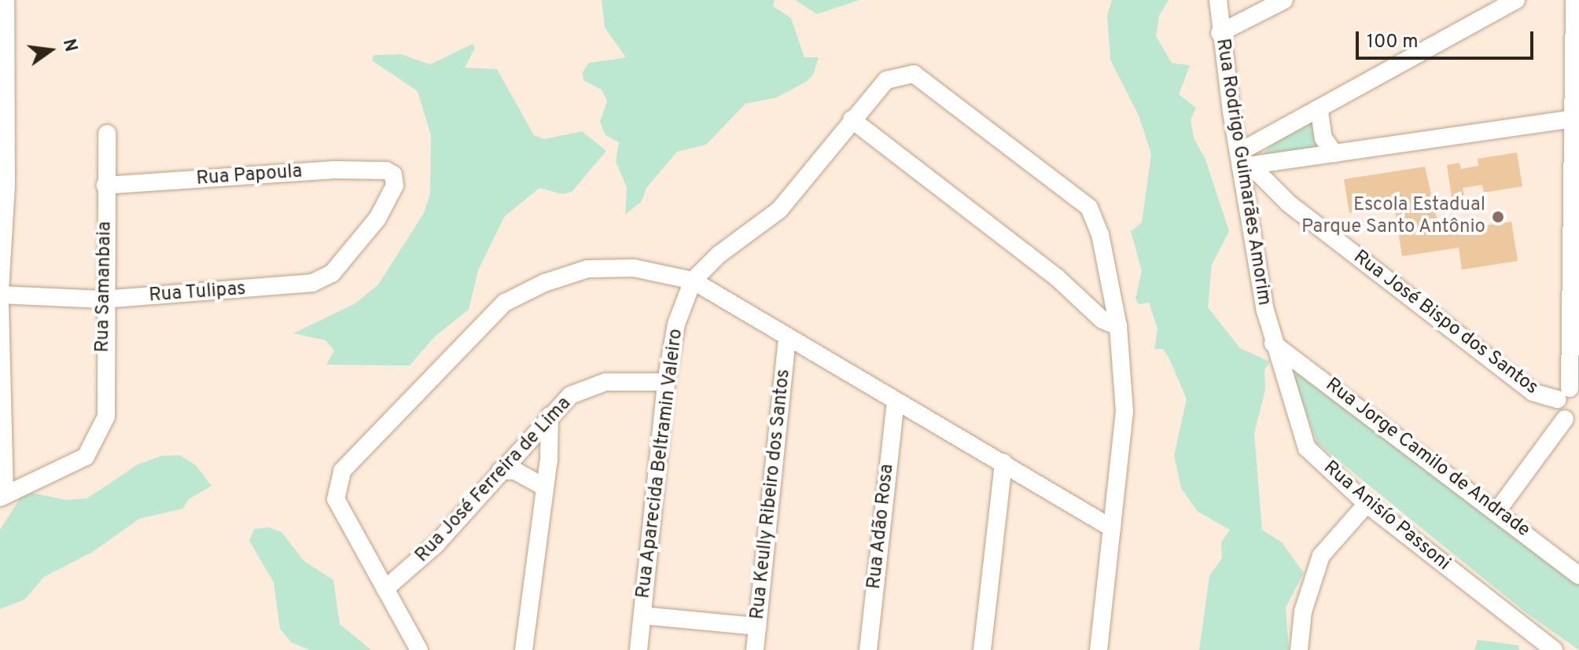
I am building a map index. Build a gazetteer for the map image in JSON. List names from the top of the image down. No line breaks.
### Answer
{"streets":{"street":["Rua Rodrigo Guimarães Amorim","Rua Papoula","Rua Samanbaia","Rua Tulipas","Rua José Bispo dos Santos","Rua Jorge Camilo de Andrade","Rua Aparecida Beltramin Valeiro","Rua José Ferreira de Lima","Rua Keully Ribeiro dos Santos","Rua Anisío Passoni","Rua Adão Rosa"]},"crossings":[["Rua Rodrigo Guimarães Amorim","Rua José Bispo dos Santos"],["Rua Rodrigo Guimarães Amorim","Rua Jorge Camilo de Andrade"],["Rua Rodrigo Guimarães Amorim","Rua Anisío Passoni"],["Rua Papoula","Rua Samanbaia"],["Rua Papoula","Rua Tulipas"],["Rua Samanbaia","Rua Tulipas"],["Rua Jorge Camilo de Andrade","Rua Anisío Passoni"],["Rua Aparecida Beltramin Valeiro","Rua José Ferreira de Lima"]],"places":["Escola Estadual Parque Santo Antônio"],"scale_bar":"100 m","north":"right"}
